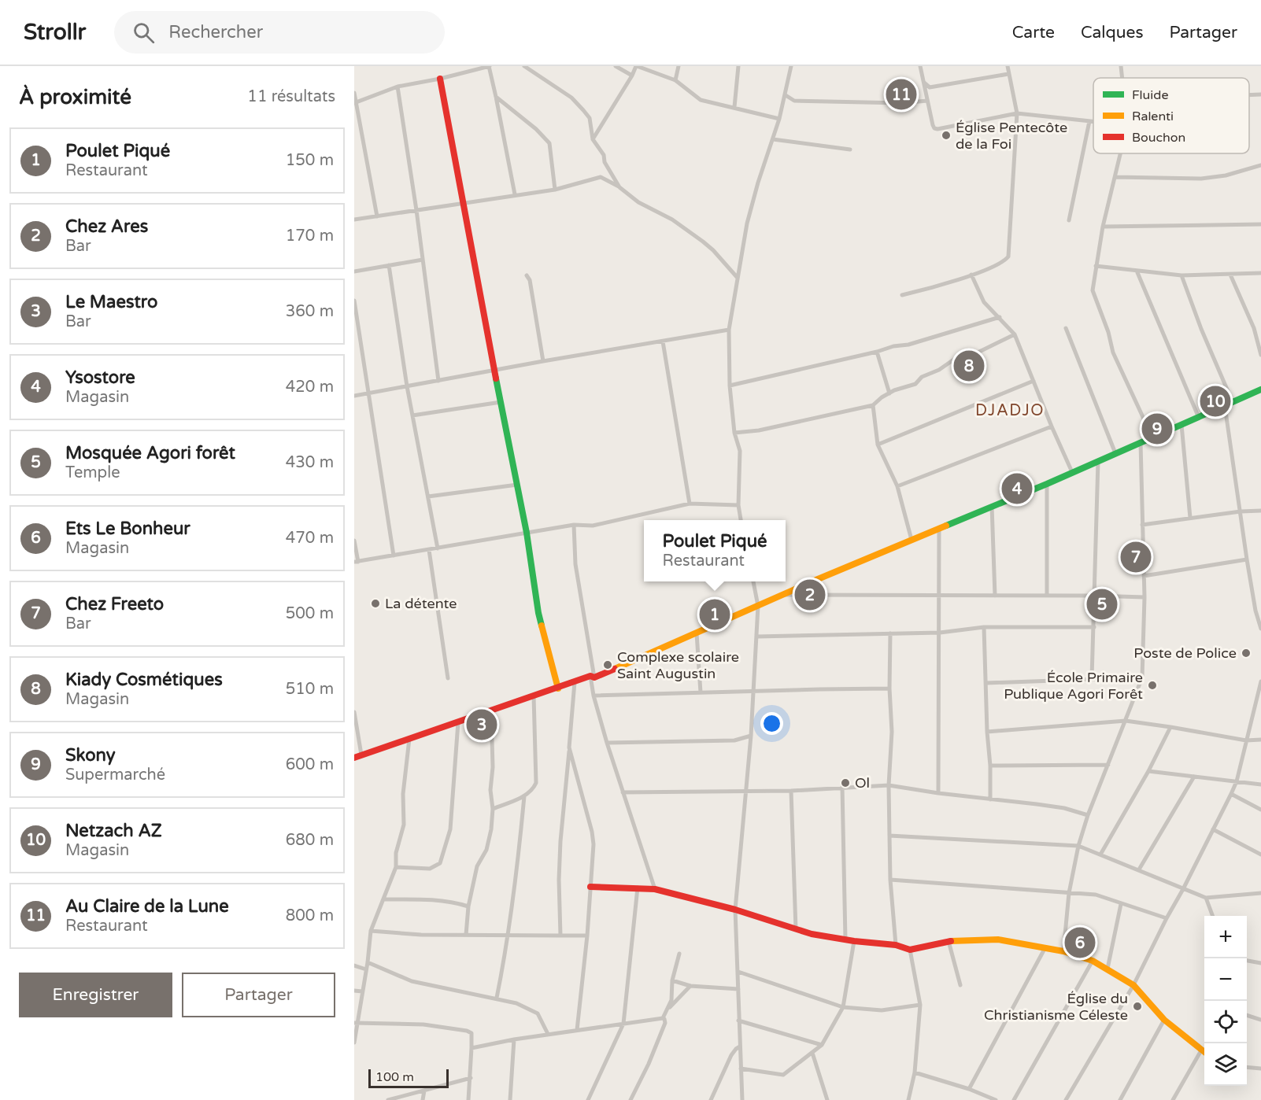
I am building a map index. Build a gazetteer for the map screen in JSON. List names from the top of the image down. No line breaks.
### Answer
{"districts":["DJADJO"],"places":["Église Pentecôte de la Foi","La détente","Poste de Police","Complexe scolaire Saint Augustin","École Primaire Publique Agori Forêt","Ol","Église du Christianisme Céleste"],"legend":["Fluide","Ralenti","Bouchon"],"scale_bar":"100 m","page":{"header":"Strollr","search":"Rechercher","nav":["Carte","Calques","Partager"],"heading":["À proximité","11 résultats"],"pins":["11","8","10","9","4","7","2","5","1","3","6"],"list":[{"mark":"1","name":"Poulet Piqué","note":"Restaurant","value":"150 m"},{"mark":"2","name":"Chez Ares","note":"Bar","value":"170 m"},{"mark":"3","name":"Le Maestro","note":"Bar","value":"360 m"},{"mark":"4","name":"Ysostore","note":"Magasin","value":"420 m"},{"mark":"5","name":"Mosquée Agori forêt","note":"Temple","value":"430 m"},{"mark":"6","name":"Ets Le Bonheur","note":"Magasin","value":"470 m"},{"mark":"7","name":"Chez Freeto","note":"Bar","value":"500 m"},{"mark":"8","name":"Kiady Cosmétiques","note":"Magasin","value":"510 m"},{"mark":"9","name":"Skony","note":"Supermarché","value":"600 m"},{"mark":"10","name":"Netzach AZ","note":"Magasin","value":"680 m"},{"mark":"11","name":"Au Claire de la Lune","note":"Restaurant","value":"800 m"}],"popup":["Poulet Piqué","Restaurant"],"map_buttons":["+","−"],"buttons":["Enregistrer","Partager"],"scale":"100 m"}}
